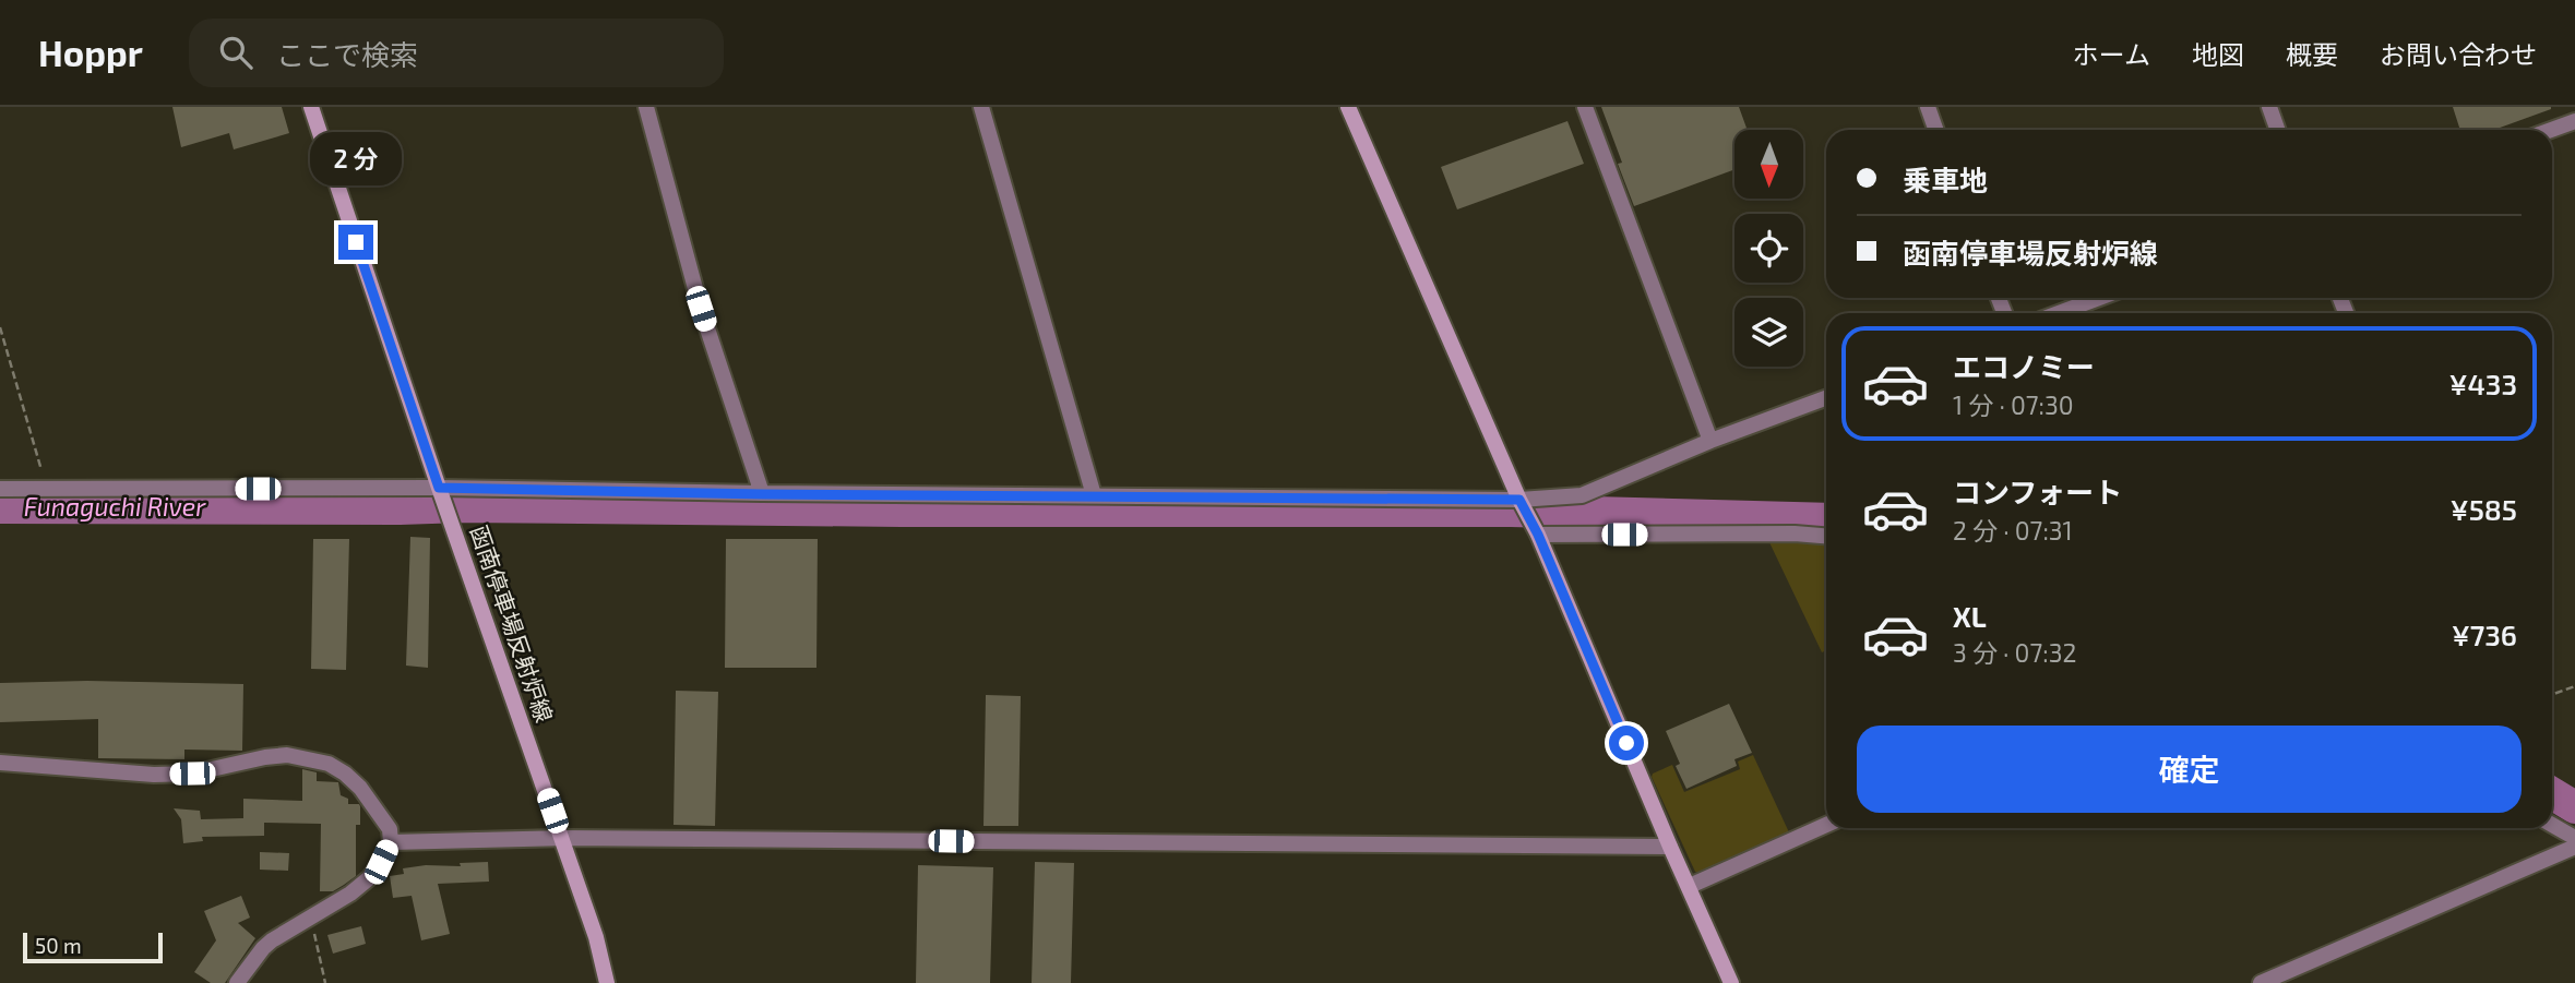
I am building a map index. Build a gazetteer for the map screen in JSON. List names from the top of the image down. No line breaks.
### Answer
{"streets":{"street":["函南停車場反射炉線"]},"water":["Funaguchi River"],"scale_bar":"50 m","north":"bottom","page":{"header":"Hoppr","search":"ここで検索","nav":["ホーム","地図","概要","お問い合わせ"],"banner":["乗車地","函南停車場反射炉線"],"bubble":"2 分","list":[{"name":"エコノミー","note":"1 分 · 07:30","value":"¥433"},{"name":"コンフォート","note":"2 分 · 07:31","value":"¥585"},{"name":"XL","note":"3 分 · 07:32","value":"¥736"}],"buttons":"確定","scale":"50 m"}}
